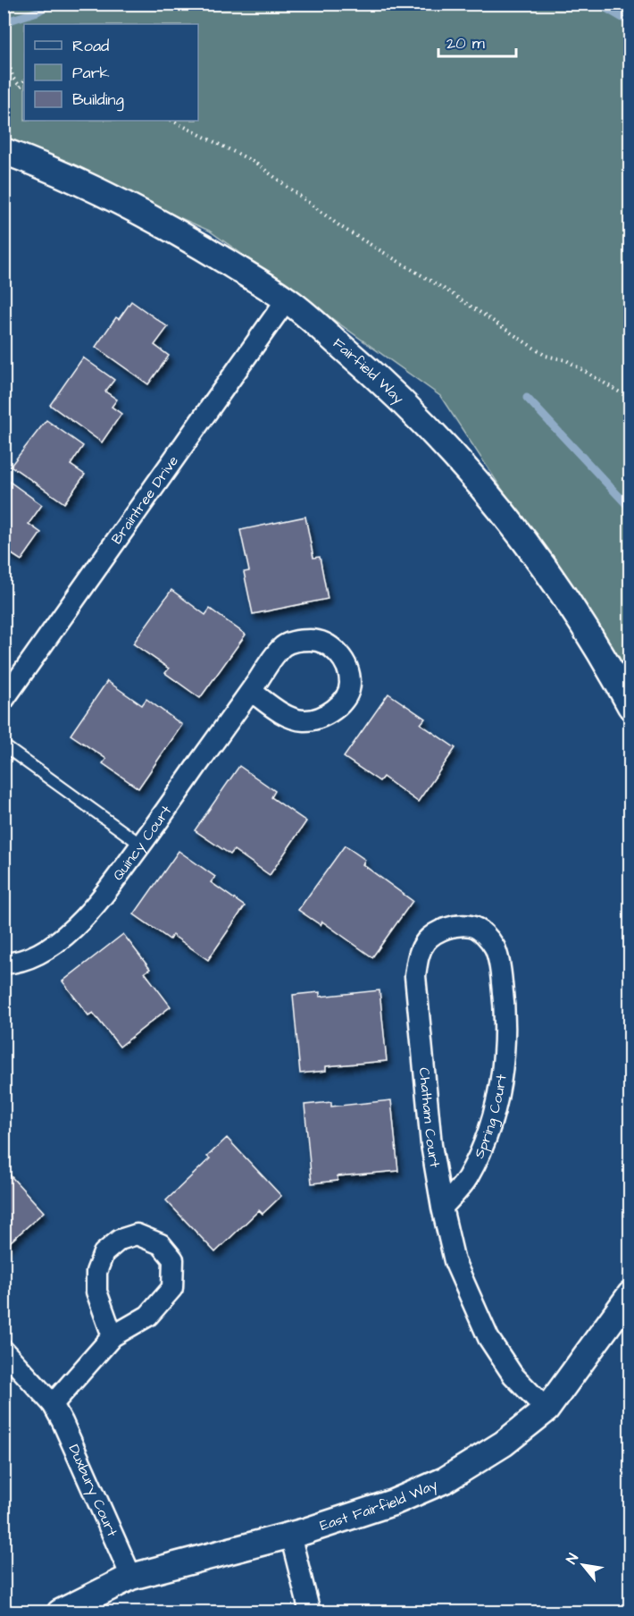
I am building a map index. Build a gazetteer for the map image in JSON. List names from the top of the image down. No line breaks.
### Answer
{"streets":{"street":["Fairfield Way","Braintree Drive","Quincy Court","Spring Court","Chatham Court","Duxbury Court","East Fairfield Way"]},"crossings":[["Fairfield Way","Braintree Drive"],["Spring Court","Chatham Court"],["Chatham Court","East Fairfield Way"],["Duxbury Court","East Fairfield Way"]],"legend":["Road","Park","Building"],"scale_bar":"20 m","north":"top left"}
